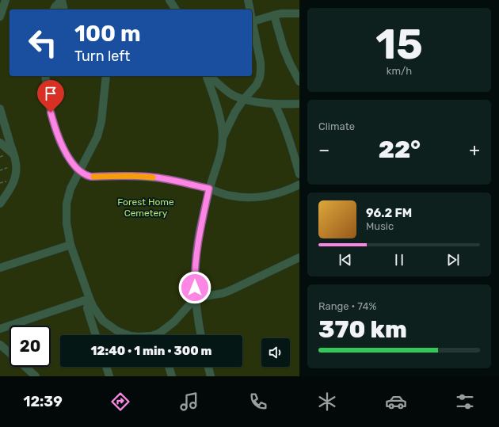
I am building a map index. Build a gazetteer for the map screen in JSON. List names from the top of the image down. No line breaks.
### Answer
{"parks":["Forest Home Cemetery"],"page":{"tile":[["15","km/h"],"Climate",["Range · 74%","370 km"]],"turn":["100 m","Turn left"],"heat":["−","22°","+"],"song":["96.2 FM","Music"],"limit":"20","trip":"12:40 · 1 min · 300 m","tabs":"12:39"}}
